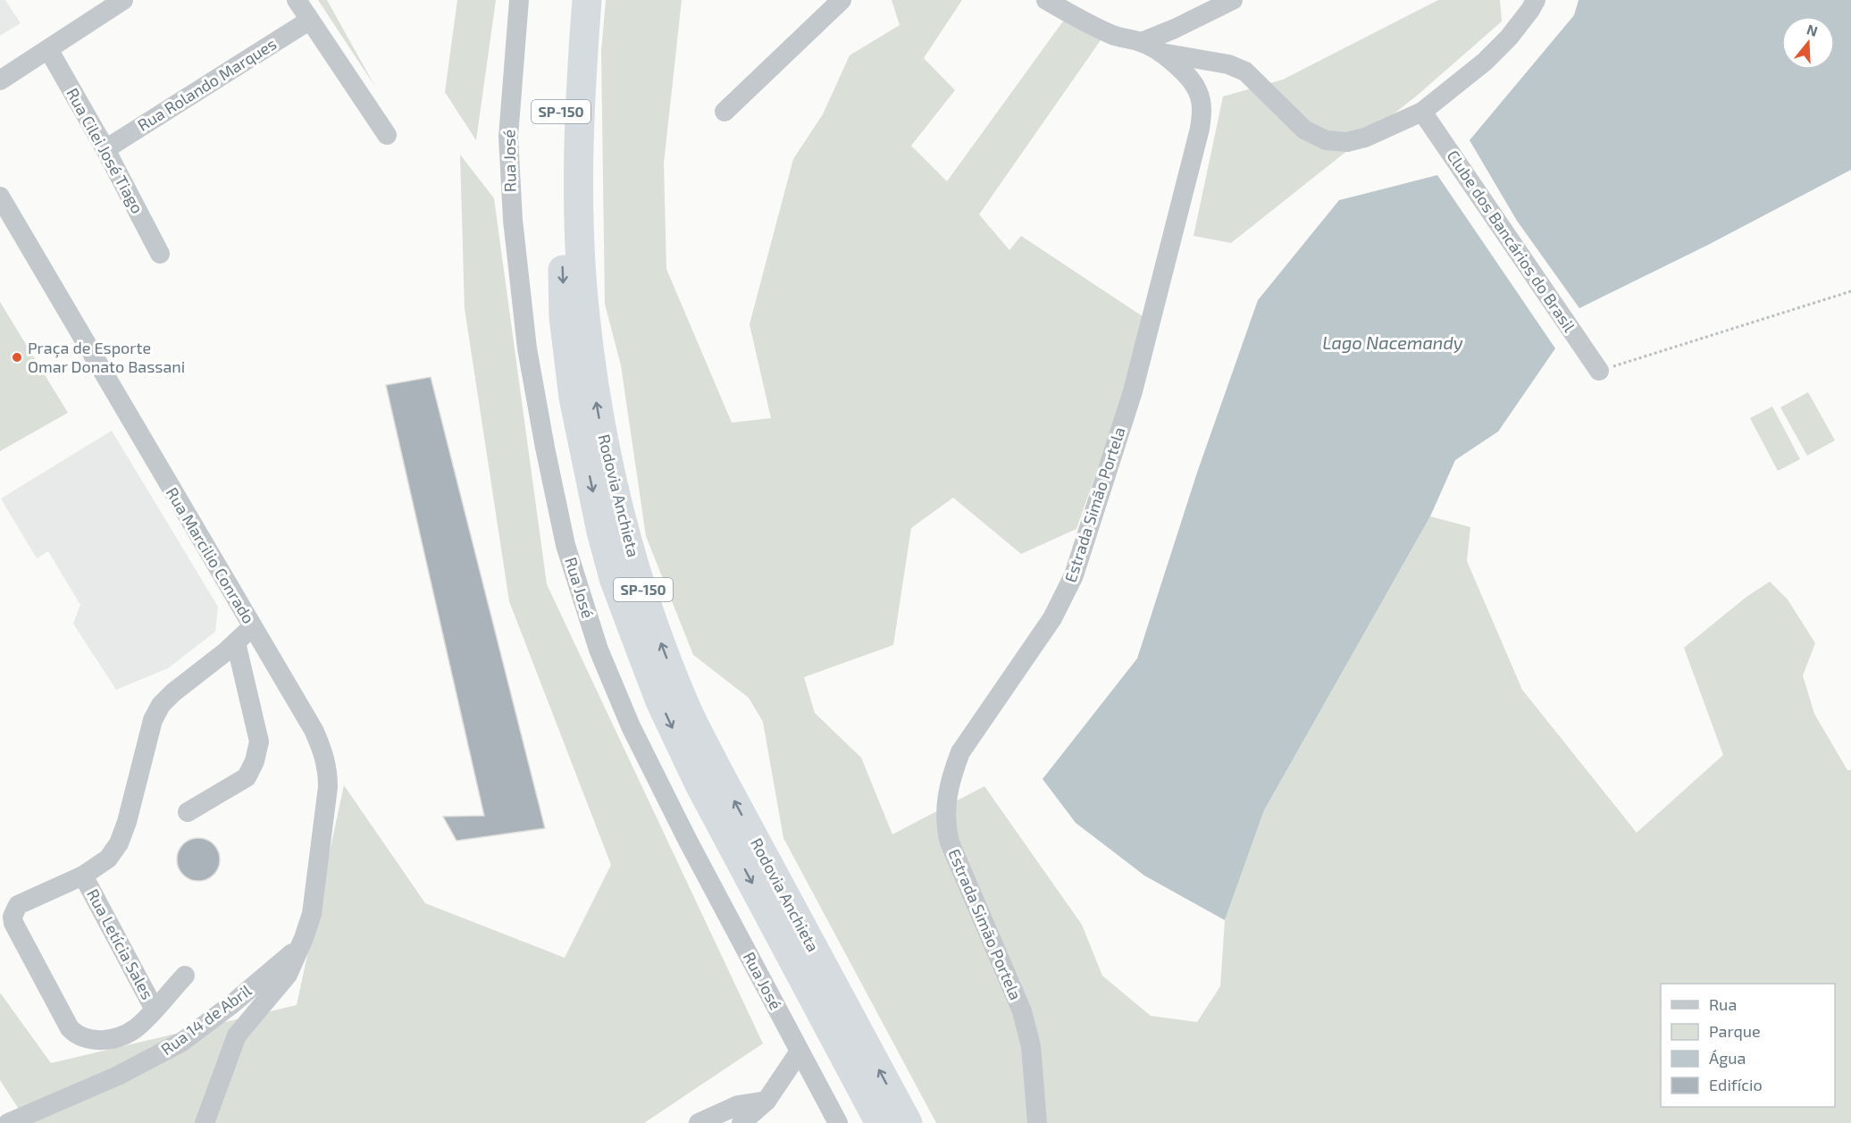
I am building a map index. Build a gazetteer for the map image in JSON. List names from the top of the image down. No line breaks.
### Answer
{"streets":{"highway":["SP-150","Rodovia Anchieta"],"street":["Rua Rolando Marques","Rua Cilei José Tiago","Rua José","Clube dos Bancários do Brasil","Estrada Simão Portela","Rua Marcilio Conrado","Rua Letícia Sales","Rua 14 de Abril"]},"crossings":[["Rua Rolando Marques","Rua Cilei José Tiago"],["Rua Marcilio Conrado","Rua 14 de Abril"]],"water":["Lago Nacemandy"],"places":["Praça de Esporte Omar Donato Bassani"],"legend":["Rua","Parque","Água","Edifício"],"north":"top"}
